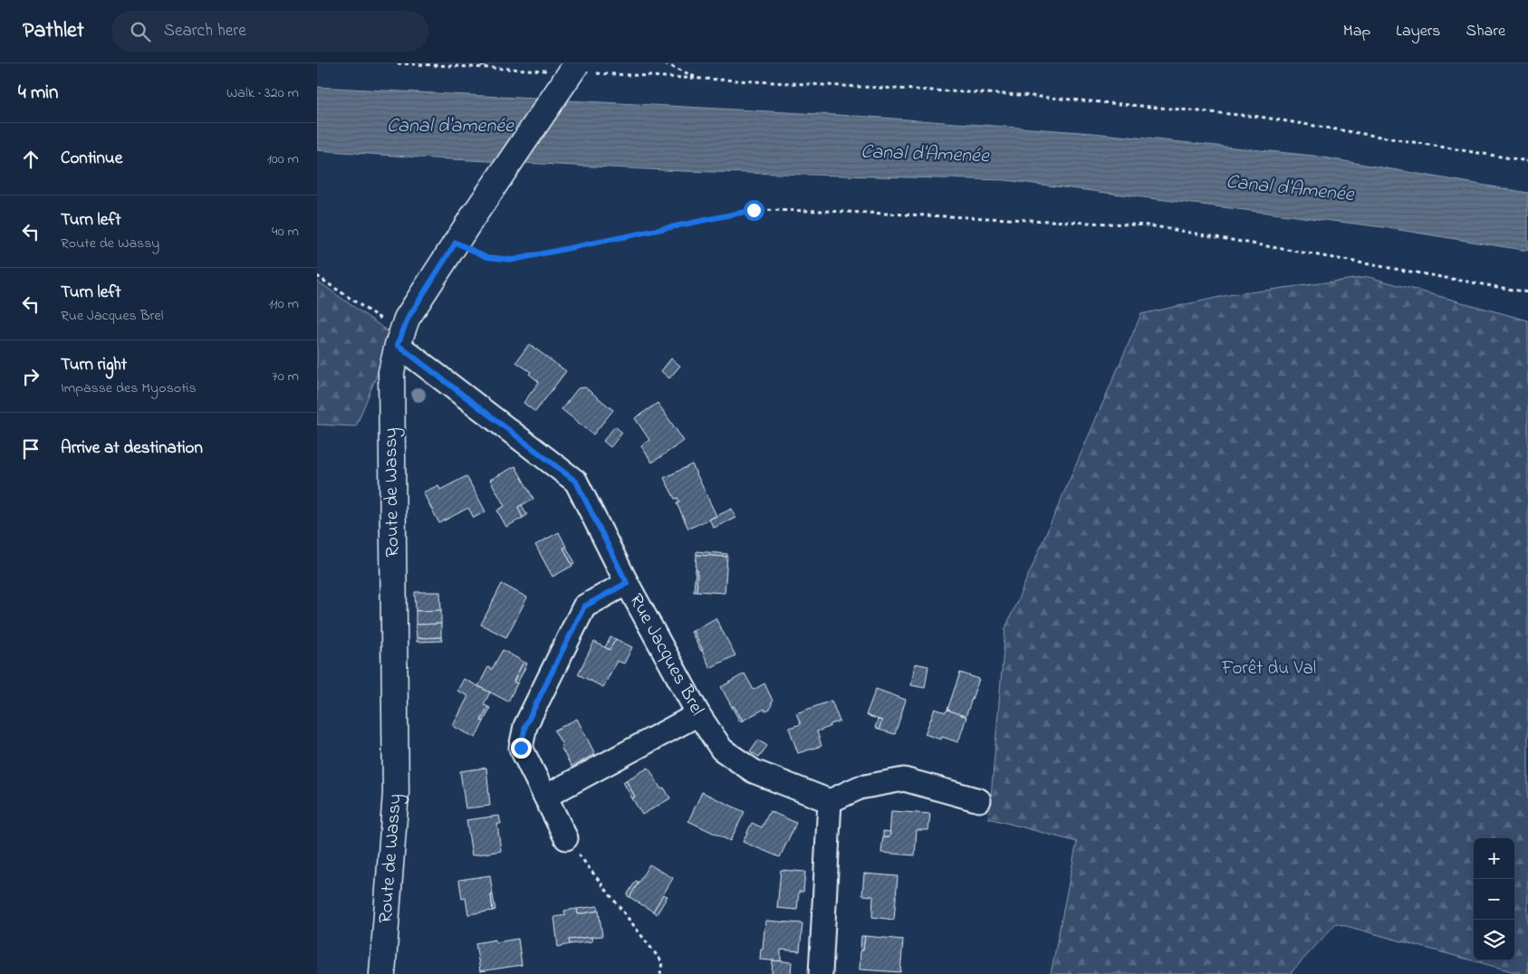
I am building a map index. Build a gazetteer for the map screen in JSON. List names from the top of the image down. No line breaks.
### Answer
{"streets":{"street":["Route de Wassy","Rue Jacques Brel"]},"crossings":[["Route de Wassy","Rue Jacques Brel"]],"water":["Canal d'amenée","Canal d'Amenée"],"parks":["Forêt du Val"],"page":{"header":"Pathlet","search":"Search here","nav":["Map","Layers","Share"],"heading":["4 min","Walk · 320 m"],"list":[["Continue","100 m"],["Turn left","Route de Wassy","40 m"],["Turn left","Rue Jacques Brel","110 m"],["Turn right","Impasse des Myosotis","70 m"],"Arrive at destination"],"map_buttons":["+","−"]}}
